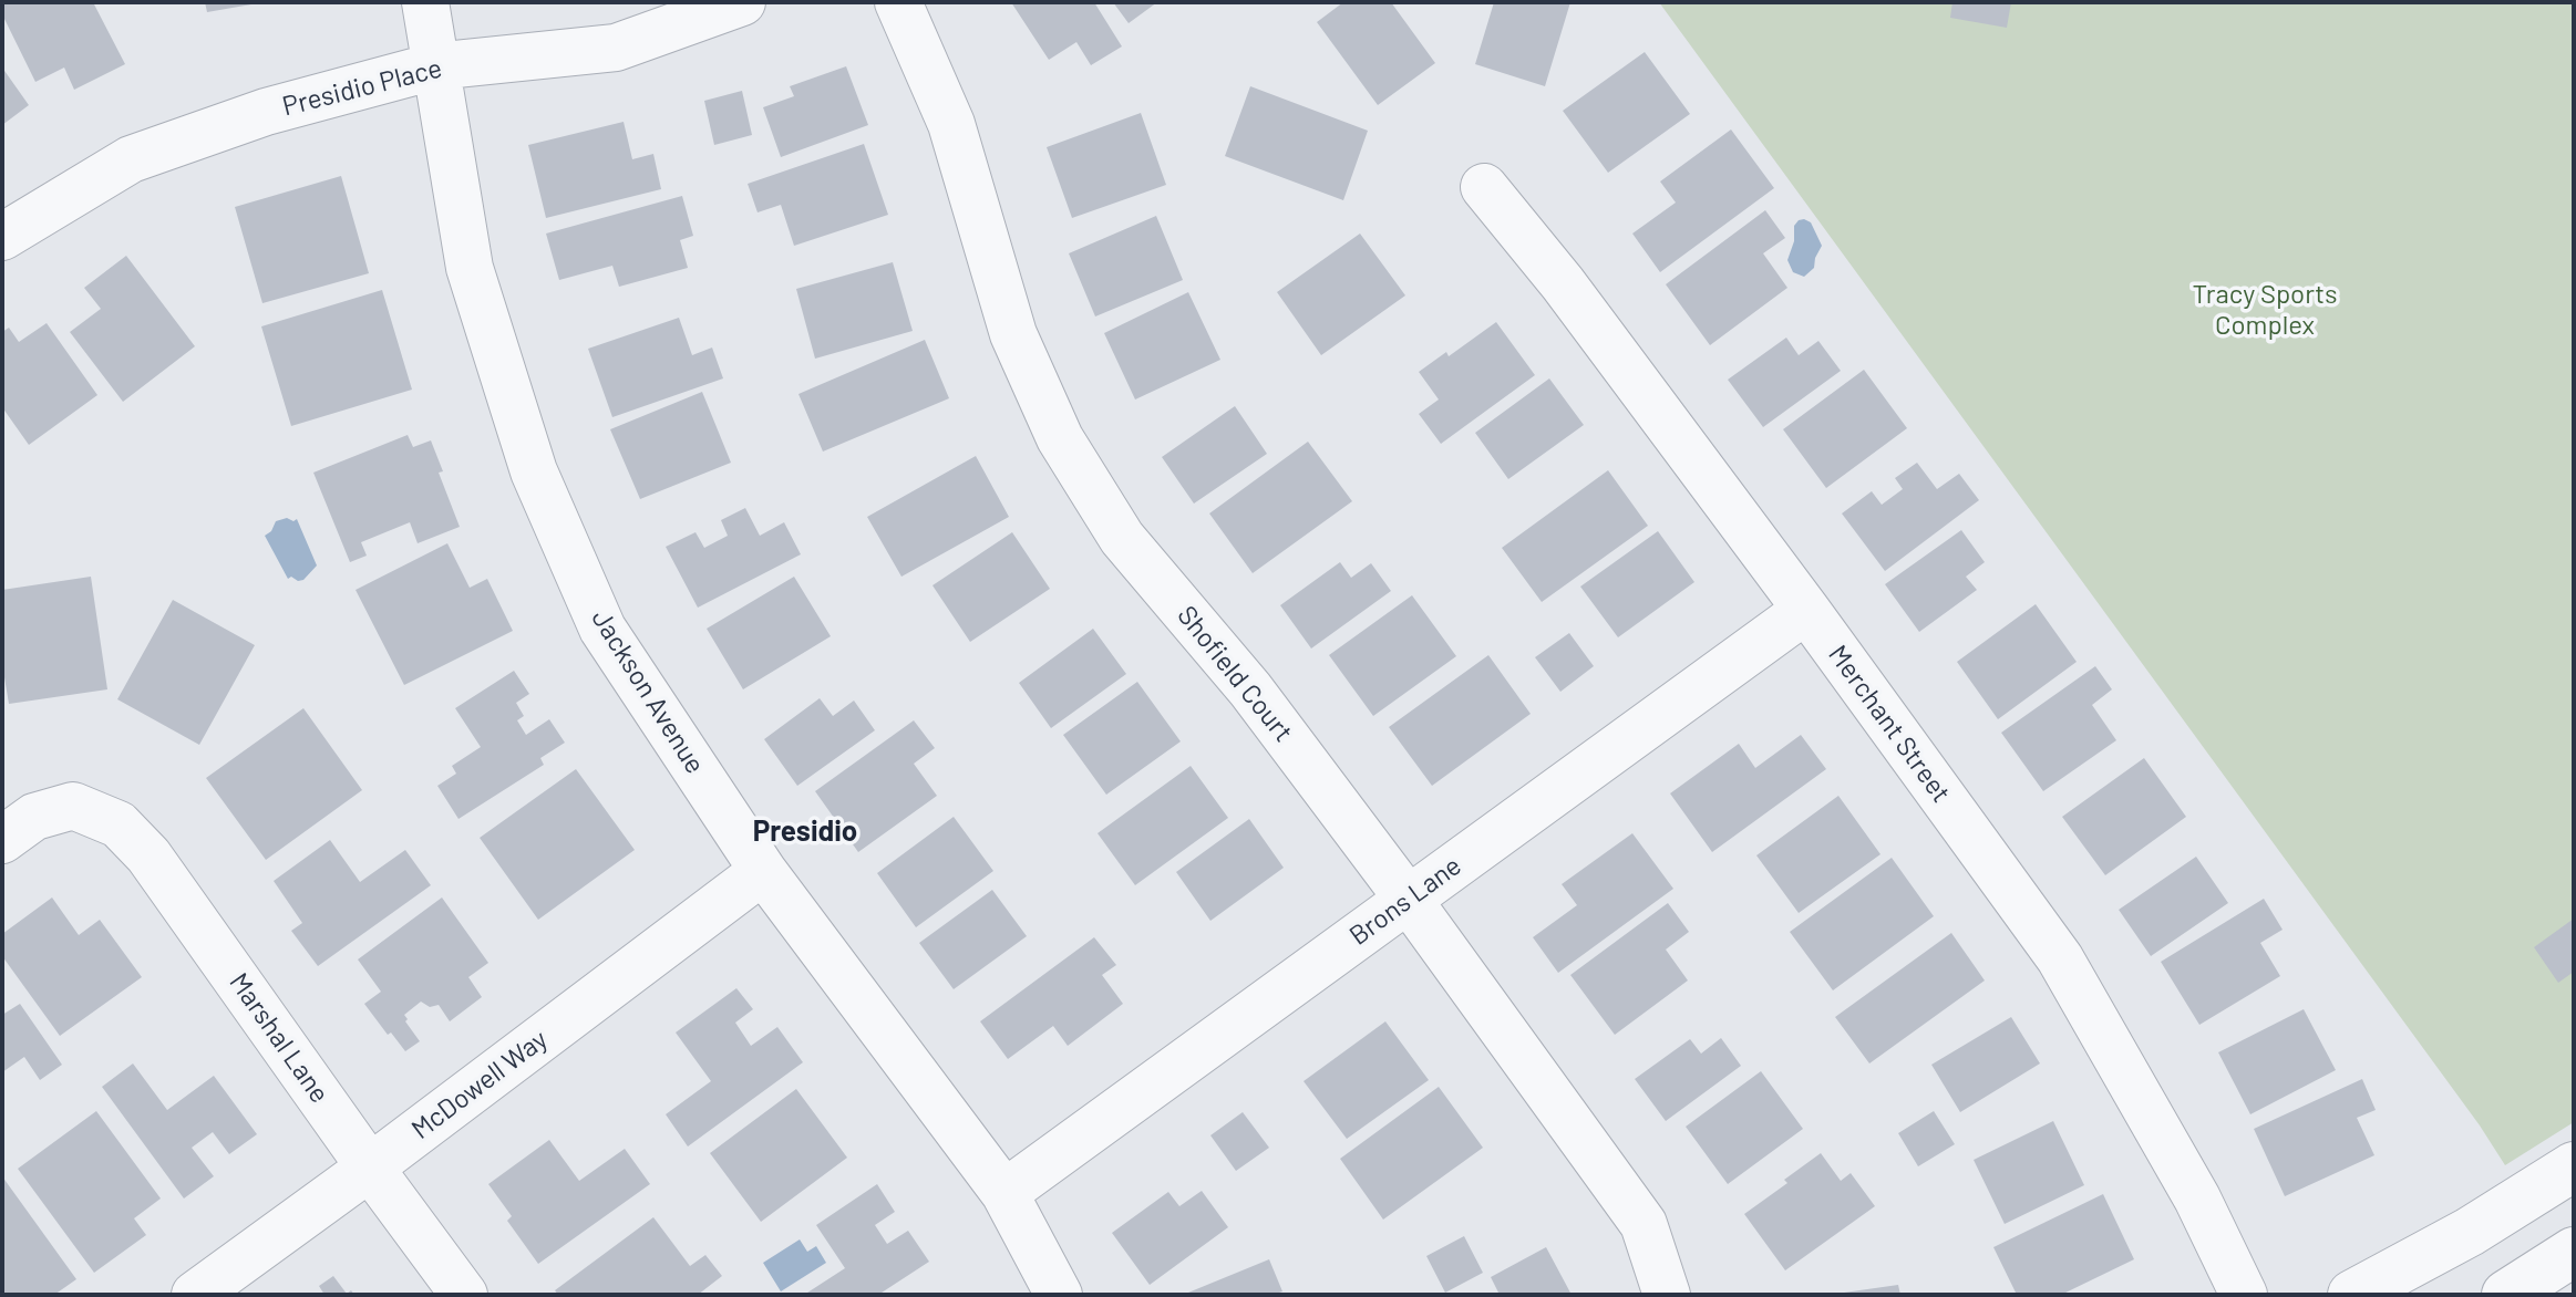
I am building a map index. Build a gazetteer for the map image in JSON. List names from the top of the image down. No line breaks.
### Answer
{"streets":{"street":["Presidio Place","Shofield Court","Jackson Avenue","Merchant Street","Brons Lane","Marshal Lane","McDowell Way"]},"crossings":[["Presidio Place","Jackson Avenue"],["Shofield Court","Brons Lane"],["Jackson Avenue","Brons Lane"],["Jackson Avenue","McDowell Way"],["Merchant Street","Brons Lane"],["Marshal Lane","McDowell Way"]],"districts":["Presidio"],"parks":["Tracy Sports Complex"]}
